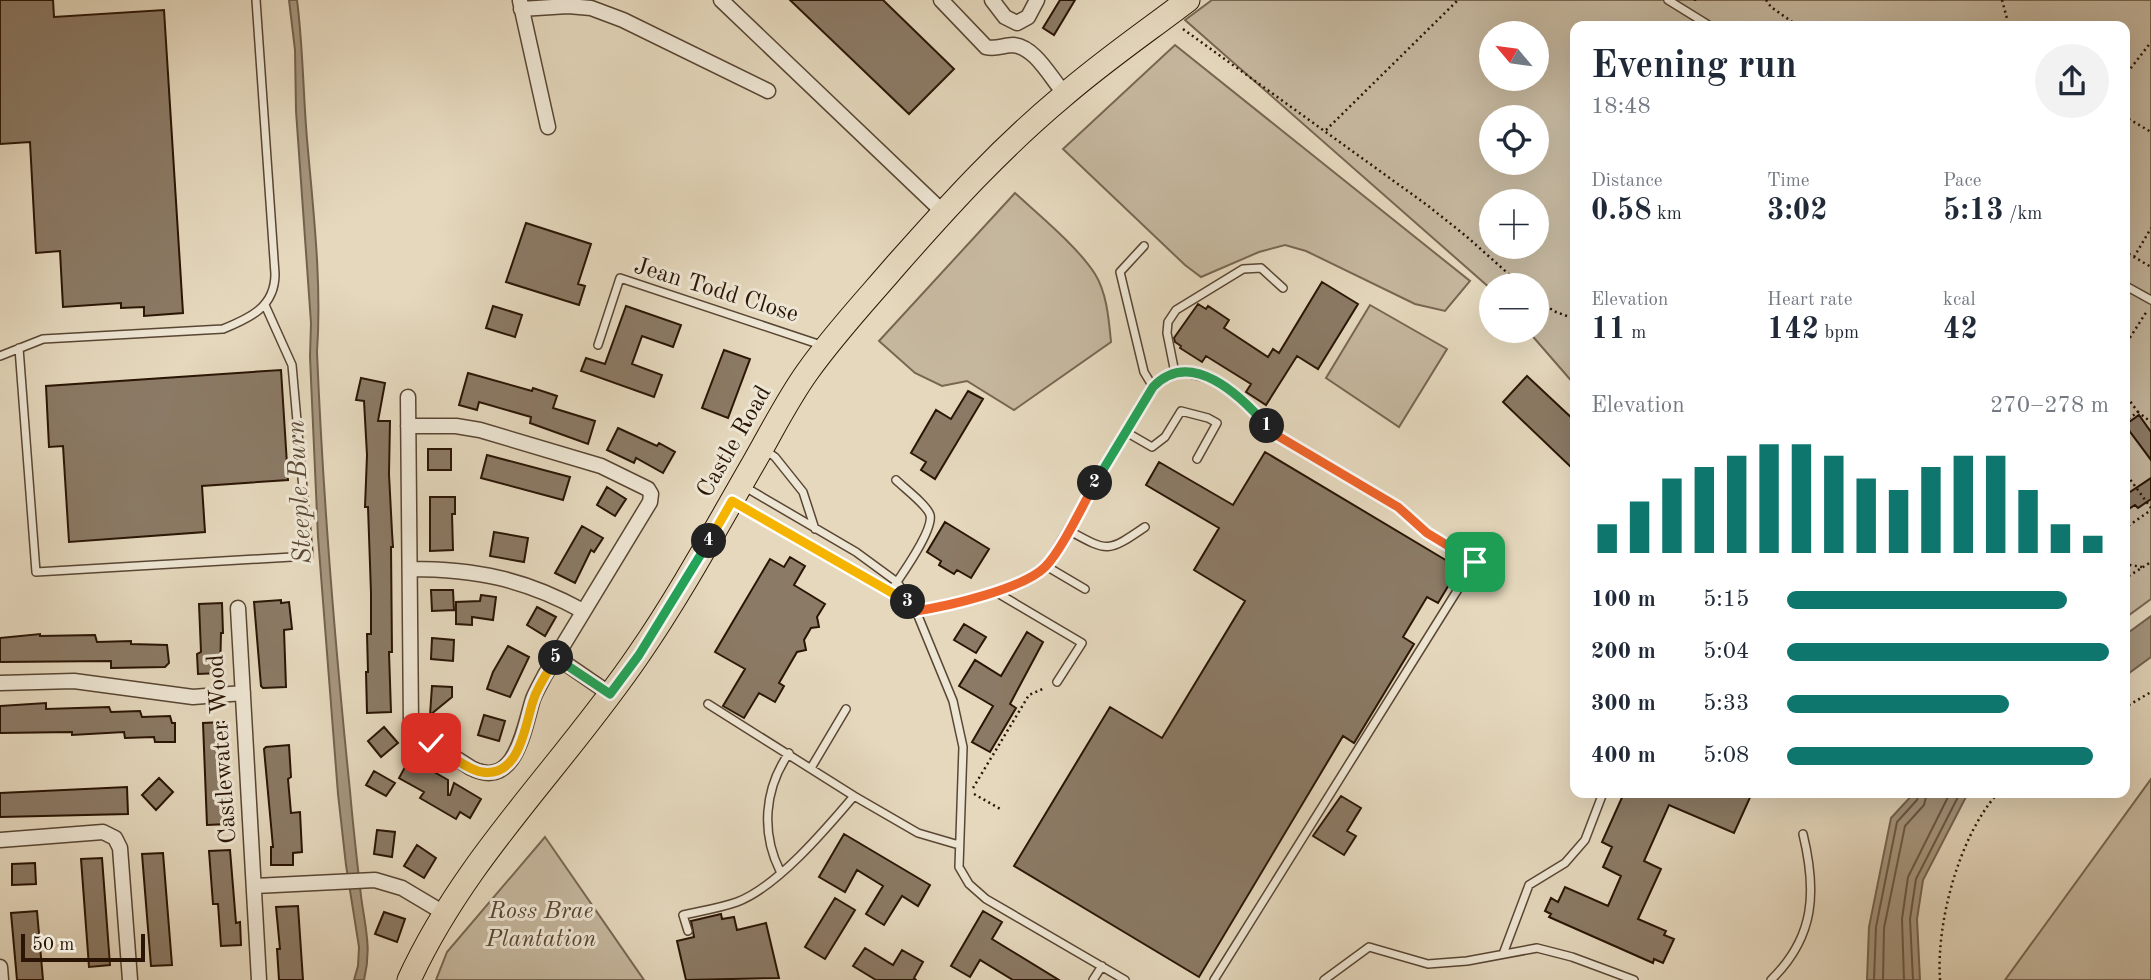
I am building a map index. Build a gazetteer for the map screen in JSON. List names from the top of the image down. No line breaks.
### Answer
{"streets":{"main road":["Castle Road"],"street":["Castlewater Wood"],"lane":["Jean Todd Close"]},"crossings":[["Jean Todd Close","Castle Road"]],"water":["Steeple Burn"],"parks":["Ross Brae Plantation"],"scale_bar":"50 m","north":"top left","page":{"map_buttons":["+","−"],"heading":["Evening run","18:48"],"stats":[["Distance","0.58 km"],["Time","3:02"],["Pace","5:13 /km"],["Elevation","11 m"],["Heart rate","142 bpm"],["kcal","42"]],"chart":["Elevation","270–278 m"],"pins":["1","2","4","3","5"],"list":[{"name":"100 m","note":"5:15"},{"name":"200 m","note":"5:04"},{"name":"300 m","note":"5:33"},{"name":"400 m","note":"5:08"}],"scale":"50 m"}}
